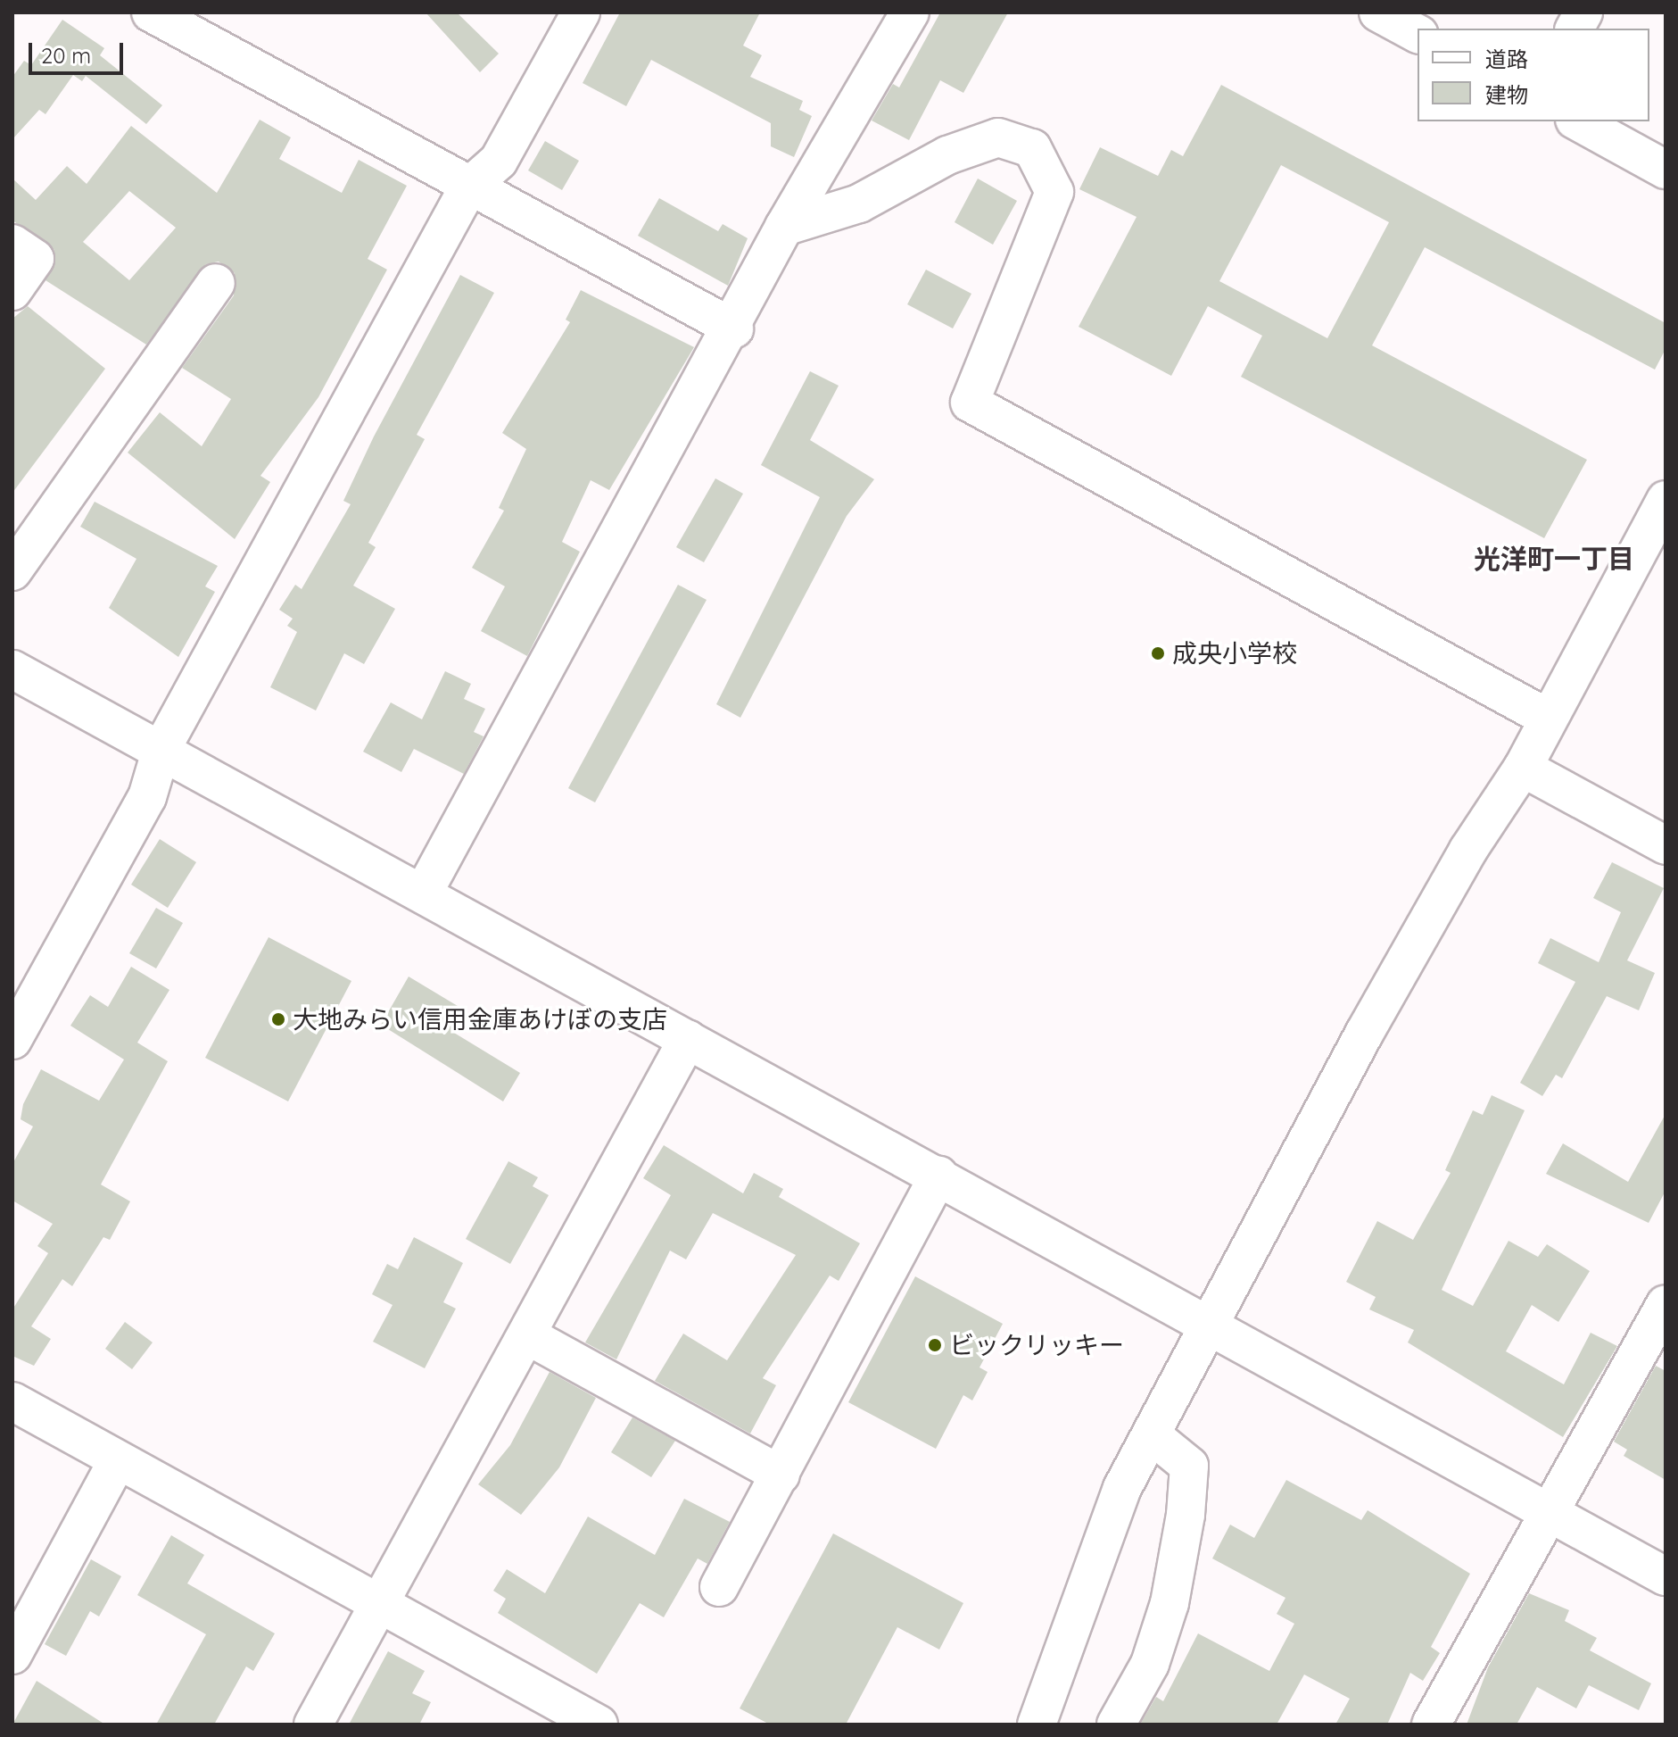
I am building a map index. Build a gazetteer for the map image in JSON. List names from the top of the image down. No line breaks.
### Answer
{"districts":["光洋町一丁目"],"places":["成央小学校","大地みらい信用金庫あけぼの支店","ビックリッキー"],"legend":["道路","建物"],"scale_bar":"20 m"}
